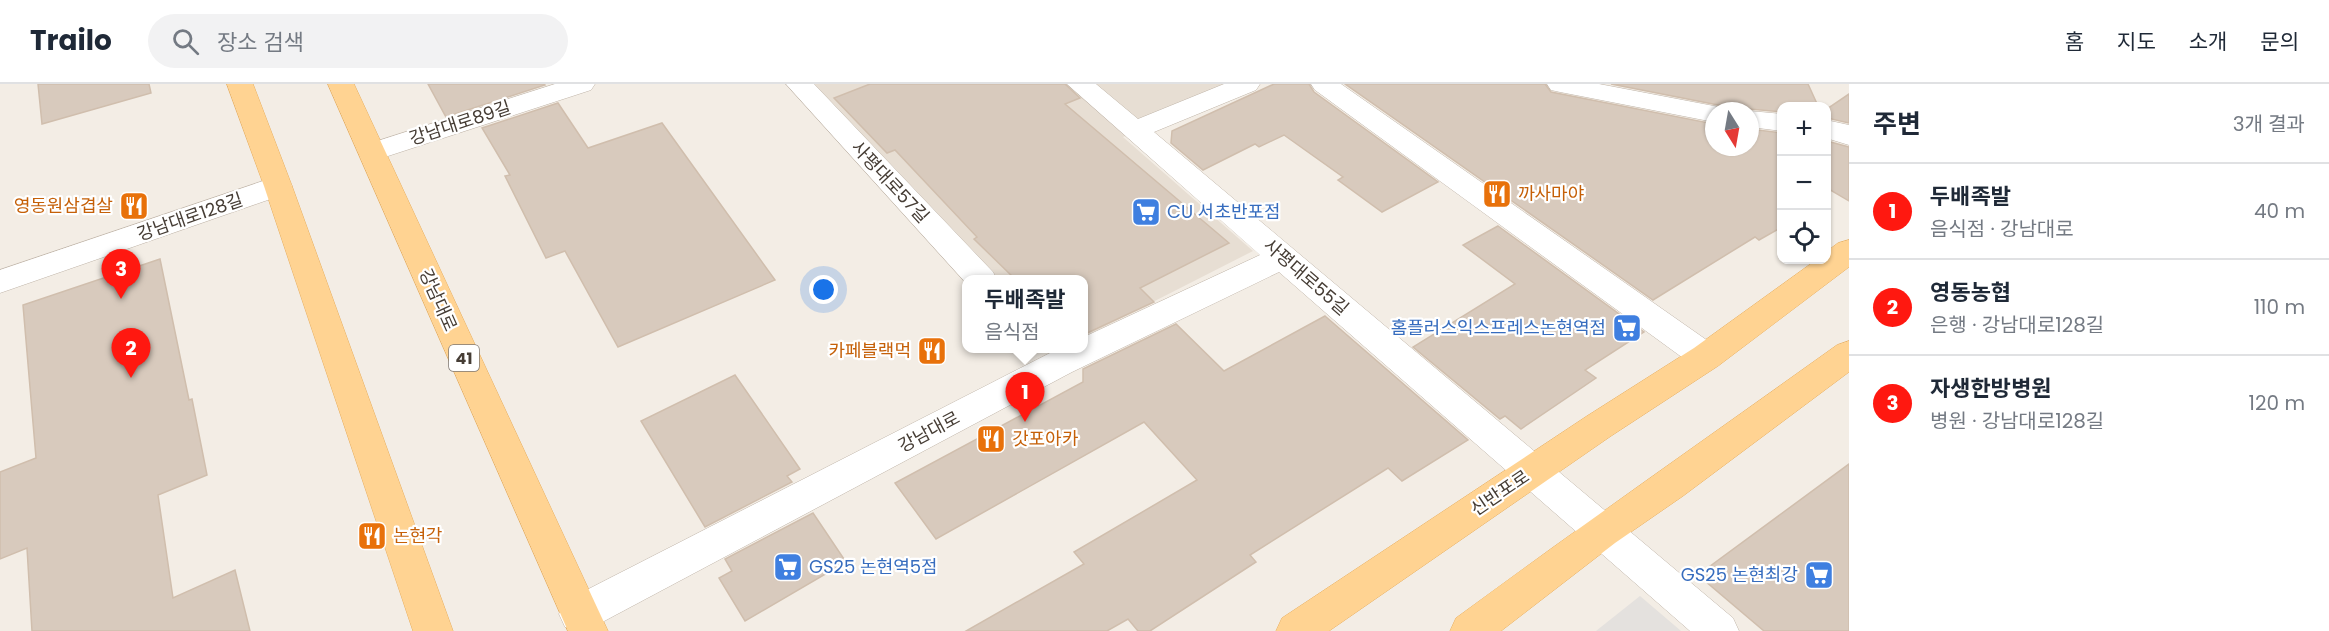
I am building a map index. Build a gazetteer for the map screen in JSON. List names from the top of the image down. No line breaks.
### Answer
{"streets":{"main road":["강남대로","41","신반포로"],"street":["강남대로89길","사평대로57길","강남대로128길","사평대로55길"]},"crossings":[["강남대로89길","강남대로"],["사평대로55길","강남대로"],["사평대로55길","신반포로"]],"places":{"restaurant":["까사마야","영동원삼겹살","카페블랙먹","갓포아카","논현각"],"supermarket":["CU 서초반포점","홈플러스익스프레스논현역점","GS25 논현역5점","GS25 논현최강"]},"north":"bottom","page":{"header":"Trailo","search":"장소 검색","nav":["홈","지도","소개","문의"],"heading":["주변","3개 결과"],"map_buttons":["+","−"],"list":[{"mark":"1","name":"두배족발","note":"음식점 · 강남대로","value":"40 m"},{"mark":"2","name":"영동농협","note":"은행 · 강남대로128길","value":"110 m"},{"mark":"3","name":"자생한방병원","note":"병원 · 강남대로128길","value":"120 m"}],"pins":["3","2","1"],"popup":["두배족발","음식점"]}}
